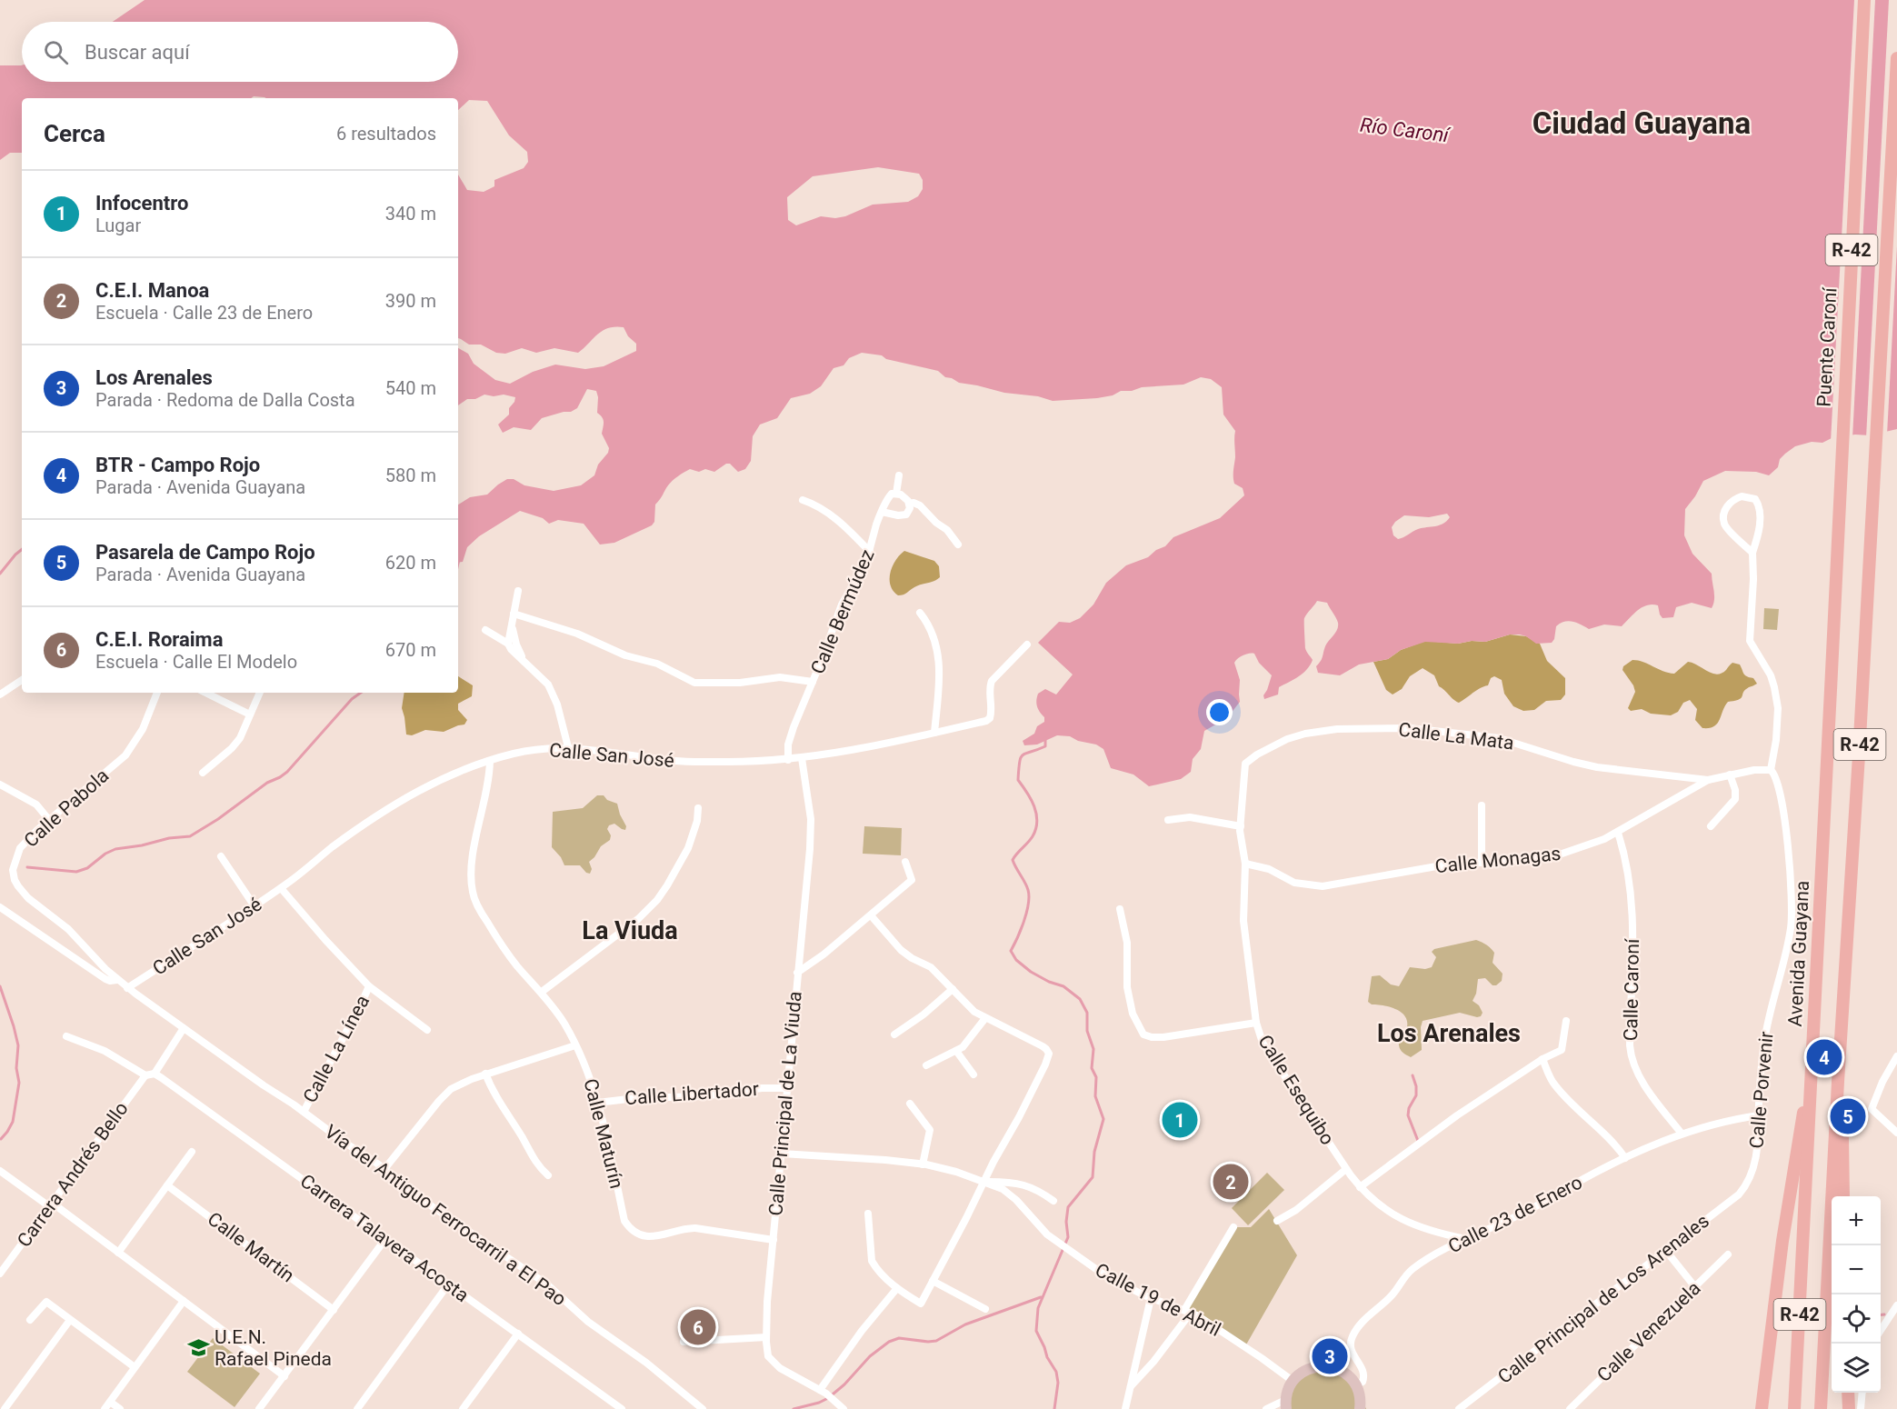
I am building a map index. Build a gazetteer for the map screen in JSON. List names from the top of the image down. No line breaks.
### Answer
{"streets":{"main road":["R-42","Puente Caroní","Avenida Guayana"],"street":["Calle Bermúdez","Calle La Mata","Calle San José","Calle Pabola","Calle Monagas","Calle Caroní","Calle La Línea","Calle Esequibo","Calle Porvenir","Calle Libertador","Calle Principal de La Viuda","Calle Maturín","Carrera Andrés Bello","Calle 23 de Enero","Vía del Antiguo Ferrocarril a El Pao","Carrera Talavera Acosta","Calle Martín","Calle Principal de Los Arenales","Calle 19 de Abril","Calle Venezuela"]},"crossings":[["Puente Caroní","Avenida Guayana"],["Calle Bermúdez","Calle San José"],["Calle La Mata","Calle Monagas"],["Calle La Mata","Calle Esequibo"],["Calle San José","Calle Pabola"],["Calle San José","Calle La Línea"],["Calle San José","Calle Principal de La Viuda"],["Calle San José","Calle Maturín"],["Calle Pabola","Carrera Andrés Bello"],["Calle Pabola","Vía del Antiguo Ferrocarril a El Pao"],["Calle Monagas","Calle Caroní"],["Calle Monagas","Calle Esequibo"],["Calle Monagas","Calle Porvenir"],["Calle Caroní","Calle 23 de Enero"],["Calle La Línea","Vía del Antiguo Ferrocarril a El Pao"],["Calle Esequibo","Calle 23 de Enero"],["Calle Porvenir","Calle 23 de Enero"],["Calle Porvenir","Calle Principal de Los Arenales"],["Calle Libertador","Calle Principal de La Viuda"],["Calle Libertador","Calle Maturín"],["Calle Principal de La Viuda","Calle Maturín"],["Calle Principal de La Viuda","Calle 19 de Abril"],["Carrera Andrés Bello","Vía del Antiguo Ferrocarril a El Pao"],["Carrera Andrés Bello","Carrera Talavera Acosta"]],"districts":["Ciudad Guayana","La Viuda","Los Arenales"],"water":["Río Caroní"],"places":{"school or university":["U.E.N. Rafael Pineda"]},"page":{"search":"Buscar aquí","heading":["Cerca","6 resultados"],"list":[{"mark":"1","name":"Infocentro","note":"Lugar","value":"340 m"},{"mark":"2","name":"C.E.I. Manoa","note":"Escuela · Calle 23 de Enero","value":"390 m"},{"mark":"3","name":"Los Arenales","note":"Parada · Redoma de Dalla Costa","value":"540 m"},{"mark":"4","name":"BTR - Campo Rojo","note":"Parada · Avenida Guayana","value":"580 m"},{"mark":"5","name":"Pasarela de Campo Rojo","note":"Parada · Avenida Guayana","value":"620 m"},{"mark":"6","name":"C.E.I. Roraima","note":"Escuela · Calle El Modelo","value":"670 m"}],"pins":["4","5","1","2","6","3"],"map_buttons":["+","−"]}}
